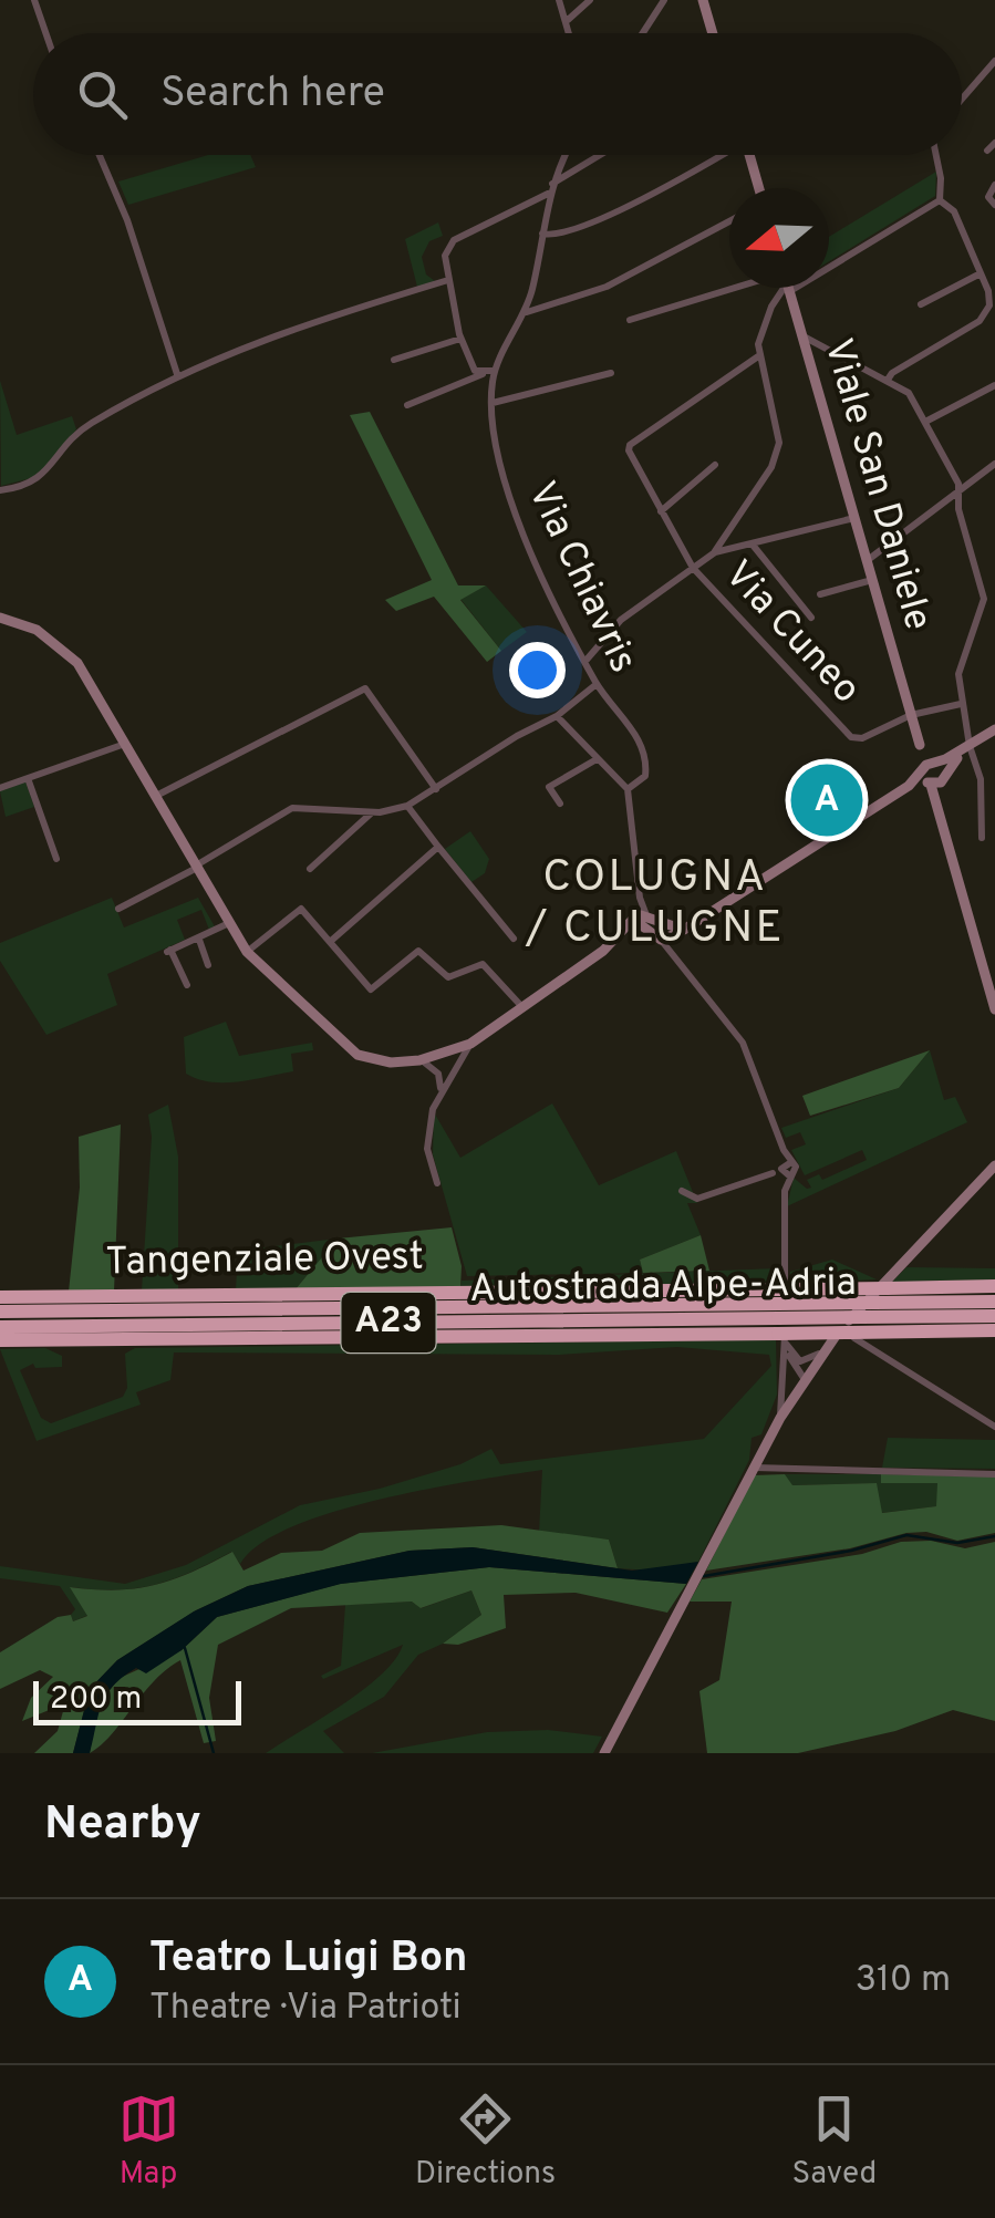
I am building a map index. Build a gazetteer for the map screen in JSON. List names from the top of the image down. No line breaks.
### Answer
{"streets":{"highway":["Tangenziale Ovest","Autostrada Alpe-Adria","A23"],"street":["Viale San Daniele","Via Chiavris","Via Cuneo"]},"crossings":[["Viale San Daniele","Via Cuneo"],["Tangenziale Ovest","Autostrada Alpe-Adria"]],"districts":["COLUGNA / CULUGNE"],"scale_bar":"200 m","north":"left","page":{"search":"Search here","pins":"A","scale":"200 m","heading":"Nearby","list":[{"mark":"A","name":"Teatro Luigi Bon","note":"Theatre · Via Patrioti","value":"310 m"}],"nav":["Map","Directions","Saved"]}}
